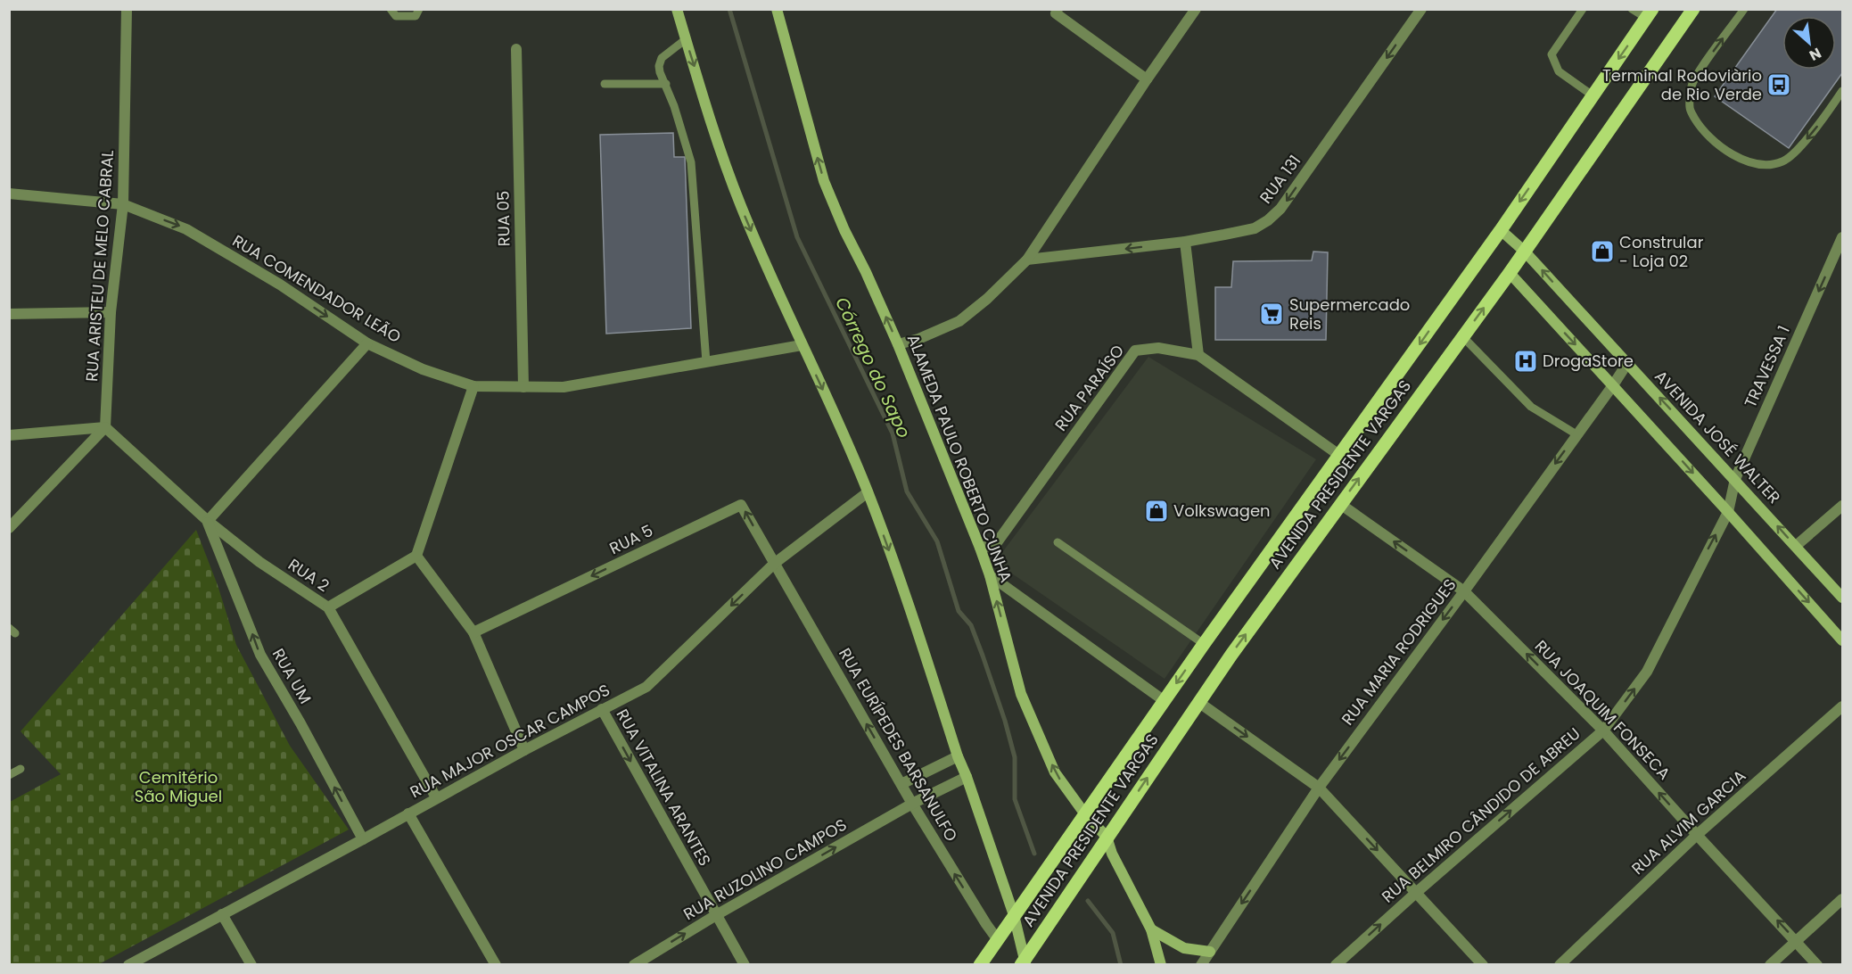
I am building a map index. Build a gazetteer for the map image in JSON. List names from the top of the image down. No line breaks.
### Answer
{"streets":{"main road":["AVENIDA PRESIDENTE VARGAS"],"street":["RUA 131","RUA 05","RUA ARISTEU DE MELO CABRAL","RUA COMENDADOR LEÃO","TRAVESSA 1","RUA PARAÍSO","AVENIDA JOSÉ WALTER","ALAMEDA PAULO ROBERTO CUNHA","RUA 5","RUA 2","RUA MARIA RODRIGUES","RUA UM","RUA JOAQUIM FONSECA","RUA MAJOR OSCAR CAMPOS","RUA EURÍPEDES BARSANULFO","RUA VITALINA ARANTES","RUA BELMIRO CÂNDIDO DE ABREU","RUA ALVIM GARCIA","RUA RUZOLINO CAMPOS"]},"crossings":[["RUA 05","RUA COMENDADOR LEÃO"],["RUA ARISTEU DE MELO CABRAL","RUA COMENDADOR LEÃO"],["RUA ARISTEU DE MELO CABRAL","RUA 2"],["TRAVESSA 1","AVENIDA JOSÉ WALTER"],["TRAVESSA 1","RUA BELMIRO CÂNDIDO DE ABREU"],["RUA PARAÍSO","ALAMEDA PAULO ROBERTO CUNHA"],["RUA PARAÍSO","AVENIDA PRESIDENTE VARGAS"],["AVENIDA JOSÉ WALTER","AVENIDA PRESIDENTE VARGAS"],["AVENIDA JOSÉ WALTER","RUA MARIA RODRIGUES"],["ALAMEDA PAULO ROBERTO CUNHA","AVENIDA PRESIDENTE VARGAS"],["AVENIDA PRESIDENTE VARGAS","RUA JOAQUIM FONSECA"],["AVENIDA PRESIDENTE VARGAS","RUA EURÍPEDES BARSANULFO"],["RUA 5","RUA MAJOR OSCAR CAMPOS"],["RUA 5","RUA EURÍPEDES BARSANULFO"],["RUA 2","RUA UM"],["RUA 2","RUA MAJOR OSCAR CAMPOS"],["RUA MARIA RODRIGUES","RUA JOAQUIM FONSECA"],["RUA UM","RUA MAJOR OSCAR CAMPOS"],["RUA JOAQUIM FONSECA","RUA BELMIRO CÂNDIDO DE ABREU"],["RUA JOAQUIM FONSECA","RUA ALVIM GARCIA"],["RUA MAJOR OSCAR CAMPOS","RUA EURÍPEDES BARSANULFO"],["RUA MAJOR OSCAR CAMPOS","RUA VITALINA ARANTES"],["RUA EURÍPEDES BARSANULFO","RUA RUZOLINO CAMPOS"],["RUA VITALINA ARANTES","RUA RUZOLINO CAMPOS"]],"one_way":["RUA 131","TRAVESSA 1","RUA 5","RUA MARIA RODRIGUES","RUA UM","RUA JOAQUIM FONSECA","RUA VITALINA ARANTES","RUA BELMIRO CÂNDIDO DE ABREU","RUA RUZOLINO CAMPOS"],"water":["Córrego do Sapo"],"parks":["Cemitério São Miguel"],"places":{"bus stop":["Terminal Rodoviàrio de Rio Verde"],"shop":["Constrular - Loja 02","Volkswagen"],"supermarket":["Supermercado Reis"],"hospital":["DrogaStore"]},"north":"bottom right"}
